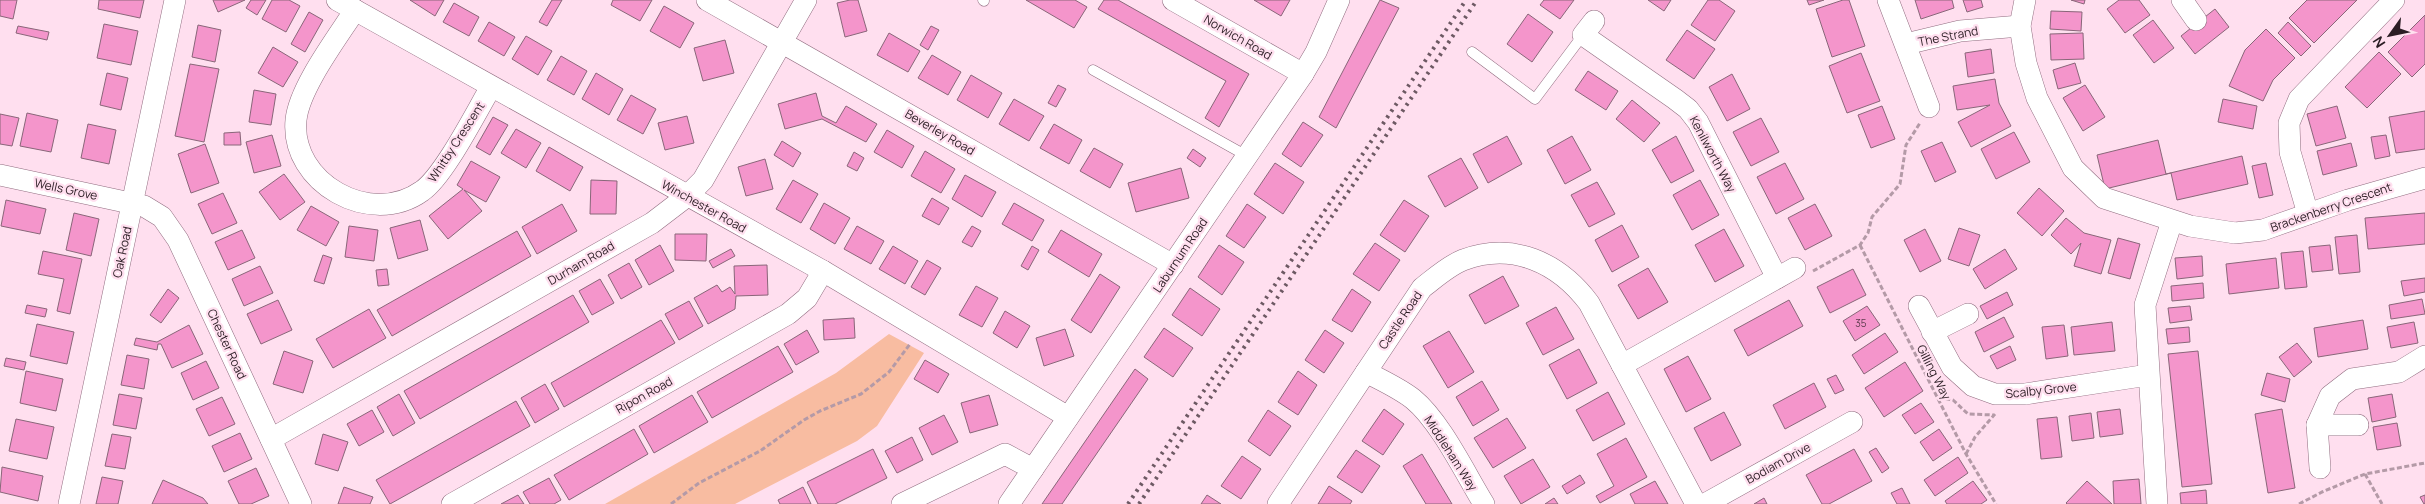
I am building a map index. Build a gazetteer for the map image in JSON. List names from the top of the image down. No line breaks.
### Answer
{"streets":{"street":["The Strand","Norwich Road","Beverley Road","Whitby Crescent","Kenilworth Way","Wells Grove","Winchester Road","Brackenberry Crescent","Oak Road","Laburnum Road","Durham Road","Castle Road","Chester Road","Scalby Grove","Ripon Road","Middleham Way","Bodiam Drive"],"path":["Gilling Way"]},"crossings":[["The Strand","Brackenberry Crescent"],["Norwich Road","Laburnum Road"],["Beverley Road","Laburnum Road"],["Beverley Road","Durham Road"],["Whitby Crescent","Winchester Road"],["Wells Grove","Oak Road"],["Wells Grove","Chester Road"],["Winchester Road","Laburnum Road"],["Winchester Road","Durham Road"],["Winchester Road","Ripon Road"],["Oak Road","Chester Road"],["Durham Road","Chester Road"],["Castle Road","Middleham Way"]],"house_numbers":["35"],"north":"bottom left"}
